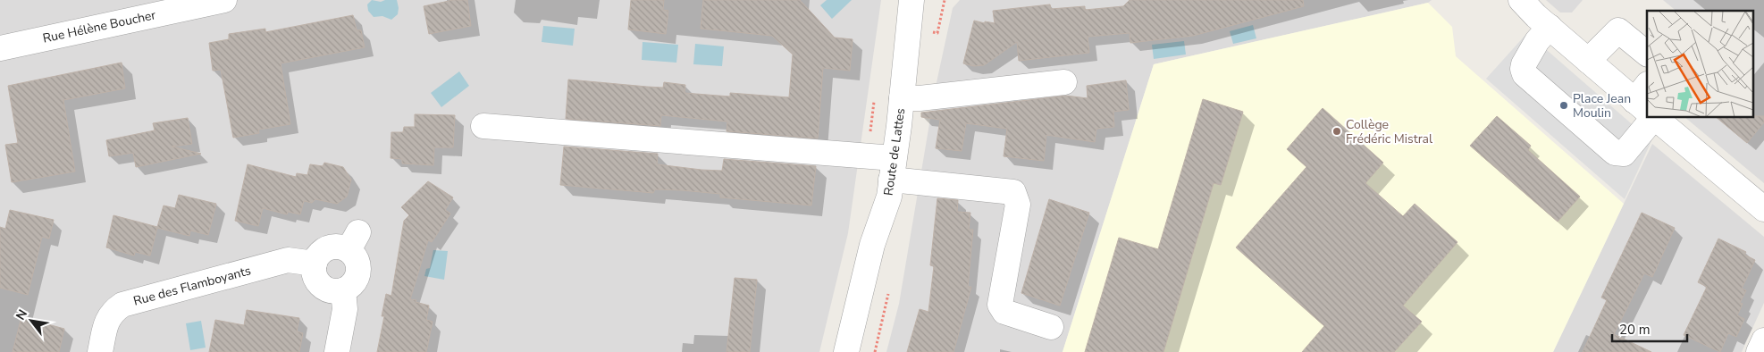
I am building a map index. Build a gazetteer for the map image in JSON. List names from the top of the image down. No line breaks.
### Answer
{"streets":{"street":["Rue Hélène Boucher","Route de Lattes","Rue des Flamboyants"]},"places":["Place Jean Moulin","Collège Frédéric Mistral"],"scale_bar":"20 m","north":"top left"}
